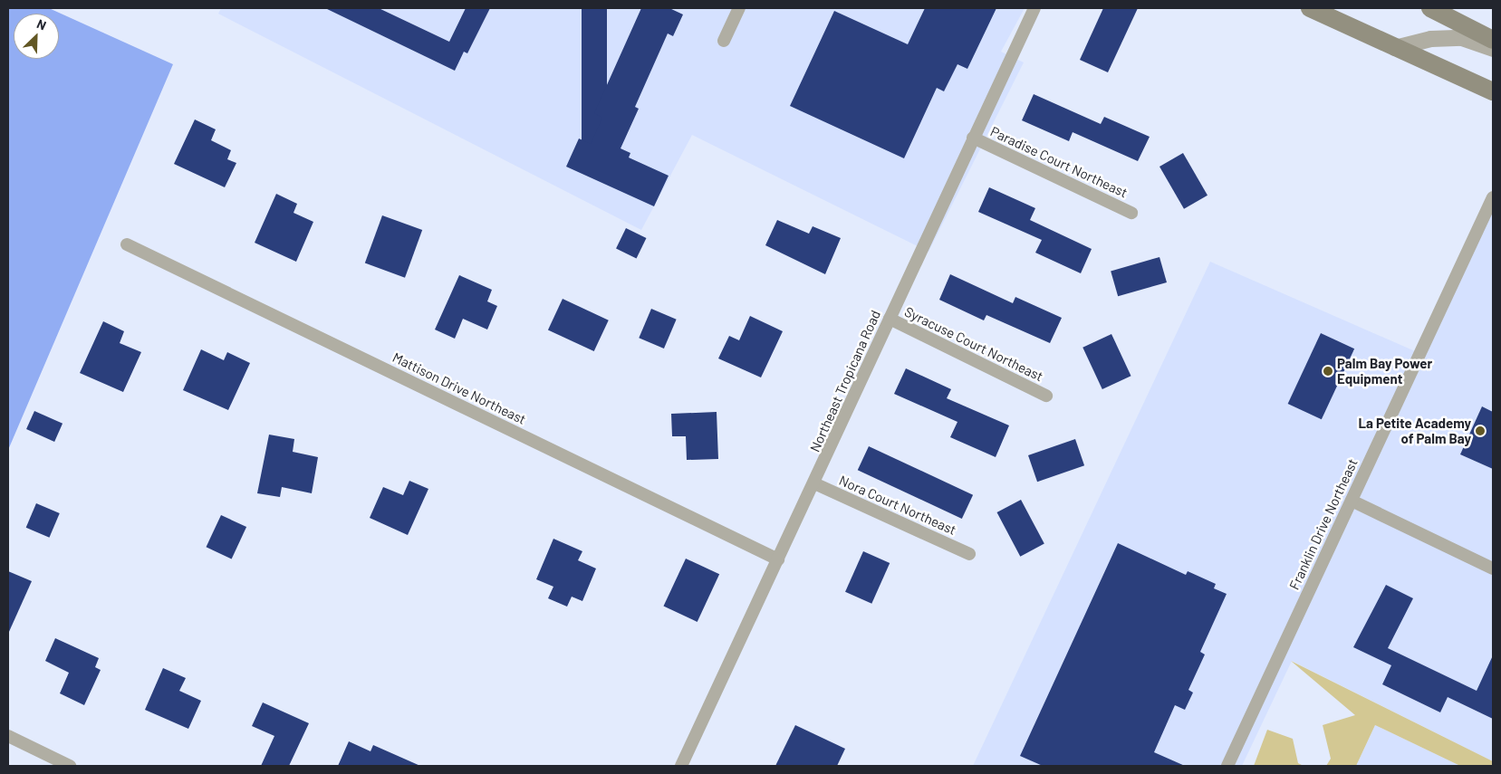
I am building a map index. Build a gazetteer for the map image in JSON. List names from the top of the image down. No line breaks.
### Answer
{"streets":{"street":["Paradise Court Northeast","Syracuse Court Northeast","Northeast Tropicana Road","Mattison Drive Northeast","Nora Court Northeast","Franklin Drive Northeast"]},"crossings":[["Paradise Court Northeast","Northeast Tropicana Road"],["Syracuse Court Northeast","Northeast Tropicana Road"],["Northeast Tropicana Road","Mattison Drive Northeast"],["Northeast Tropicana Road","Nora Court Northeast"]],"places":["Palm Bay Power Equipment","La Petite Academy of Palm Bay"],"north":"top right"}
